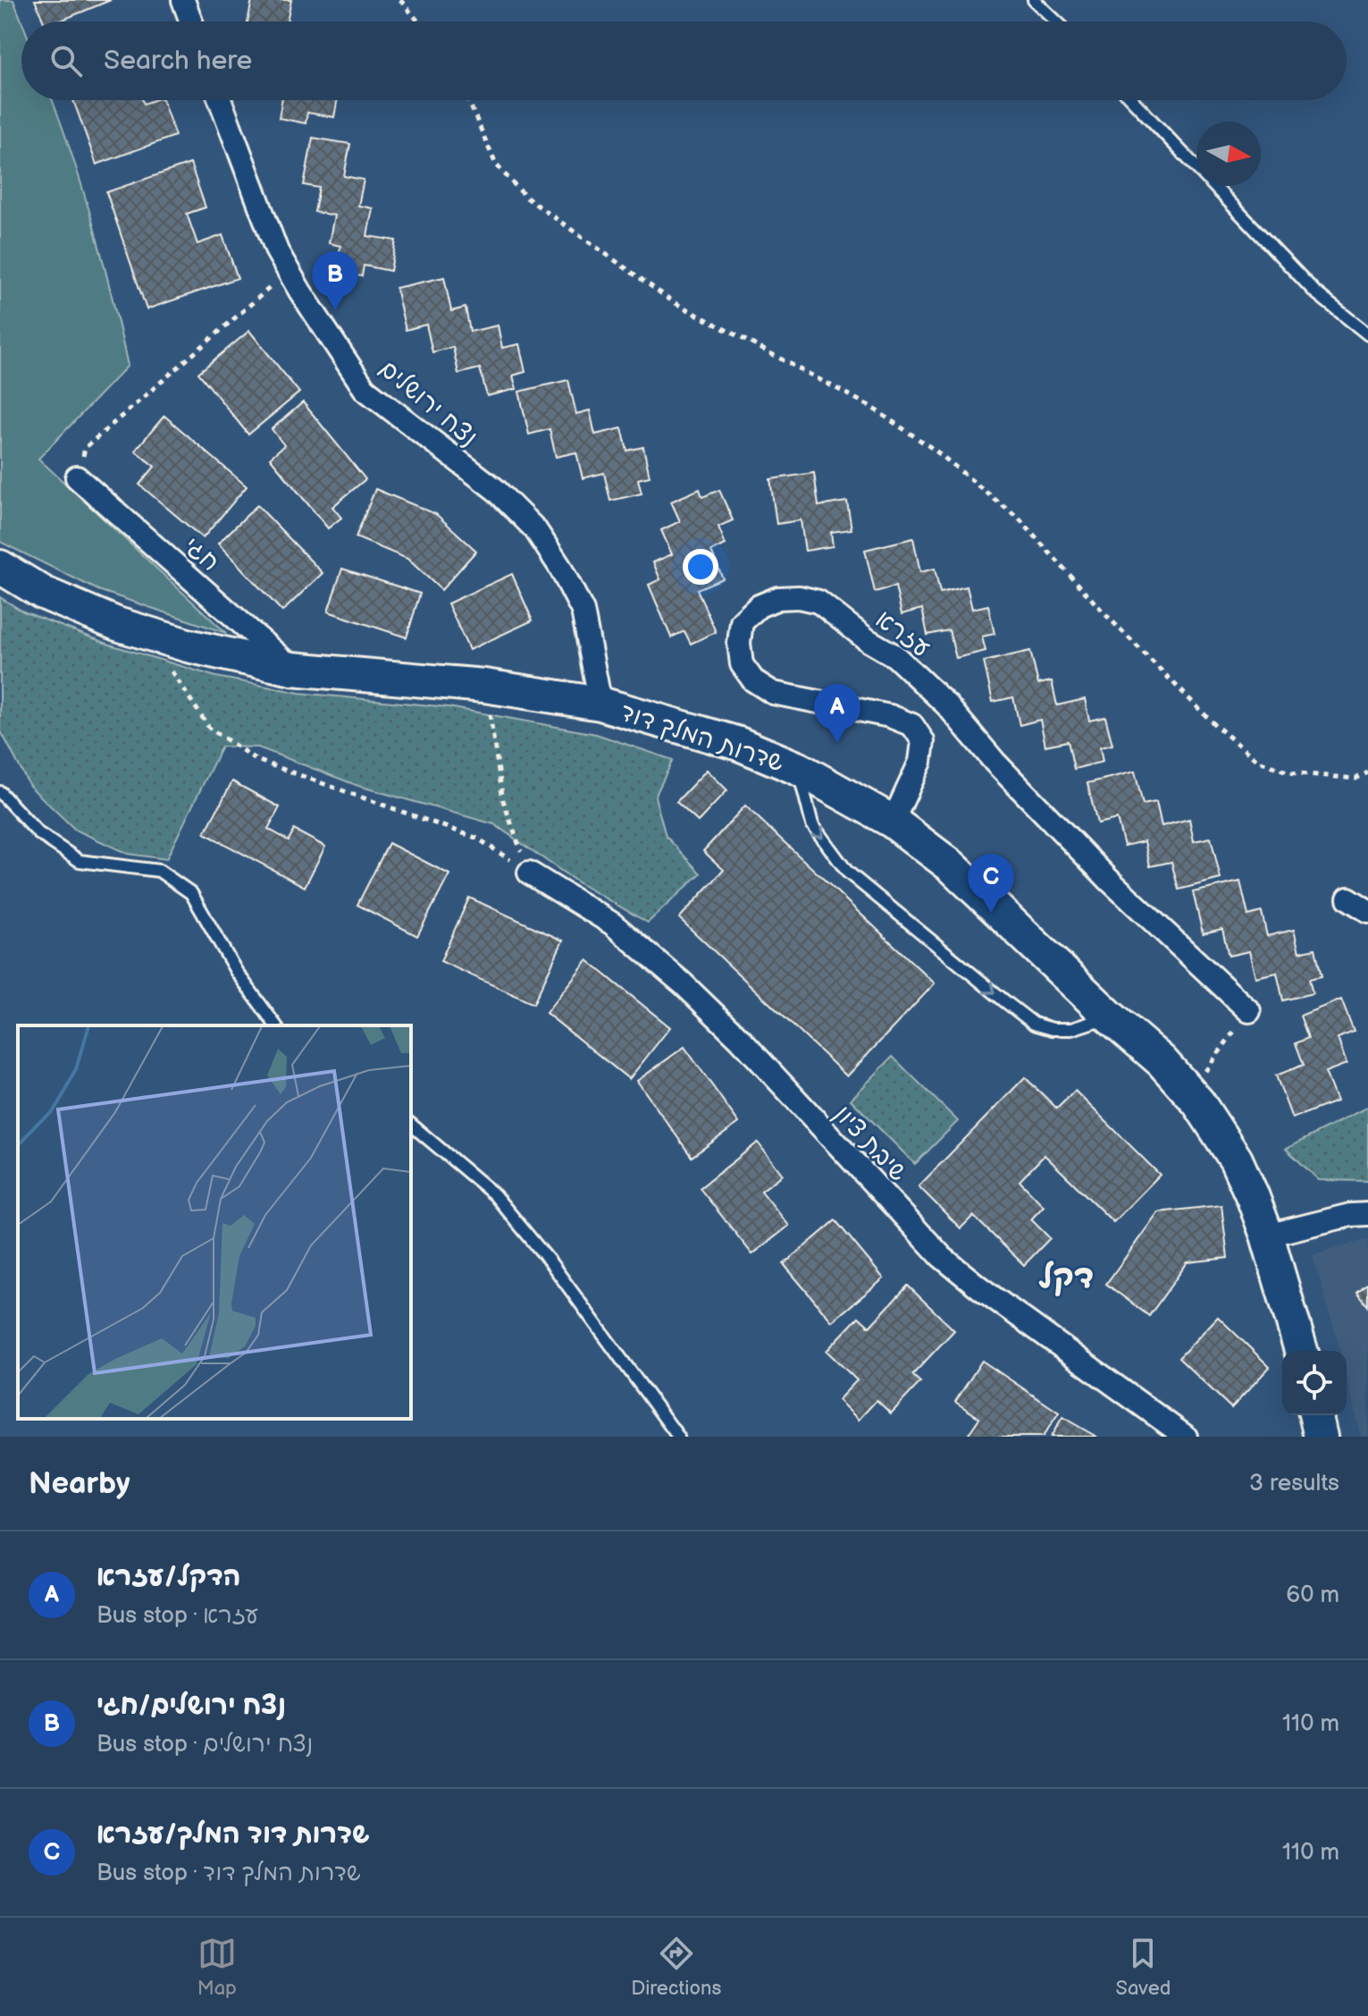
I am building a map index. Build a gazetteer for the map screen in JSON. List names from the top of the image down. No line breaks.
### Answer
{"streets":{"street":["נצח ירושלים","חגי","עזרא","שדרות המלך דוד","שיבת ציון"]},"crossings":[["נצח ירושלים","שדרות המלך דוד"],["חגי","שדרות המלך דוד"],["עזרא","שדרות המלך דוד"]],"districts":["דקל"],"north":"right","page":{"search":"Search here","pins":["B","A","C"],"heading":["Nearby","3 results"],"list":[{"mark":"A","name":"הדקל/עזרא","note":"Bus stop · עזרא","value":"60 m"},{"mark":"B","name":"נצח ירושלים/חגי","note":"Bus stop · נצח ירושלים","value":"110 m"},{"mark":"C","name":"שדרות דוד המלך/עזרא","note":"Bus stop · שדרות המלך דוד","value":"110 m"}],"nav":["Map","Directions","Saved"]}}
